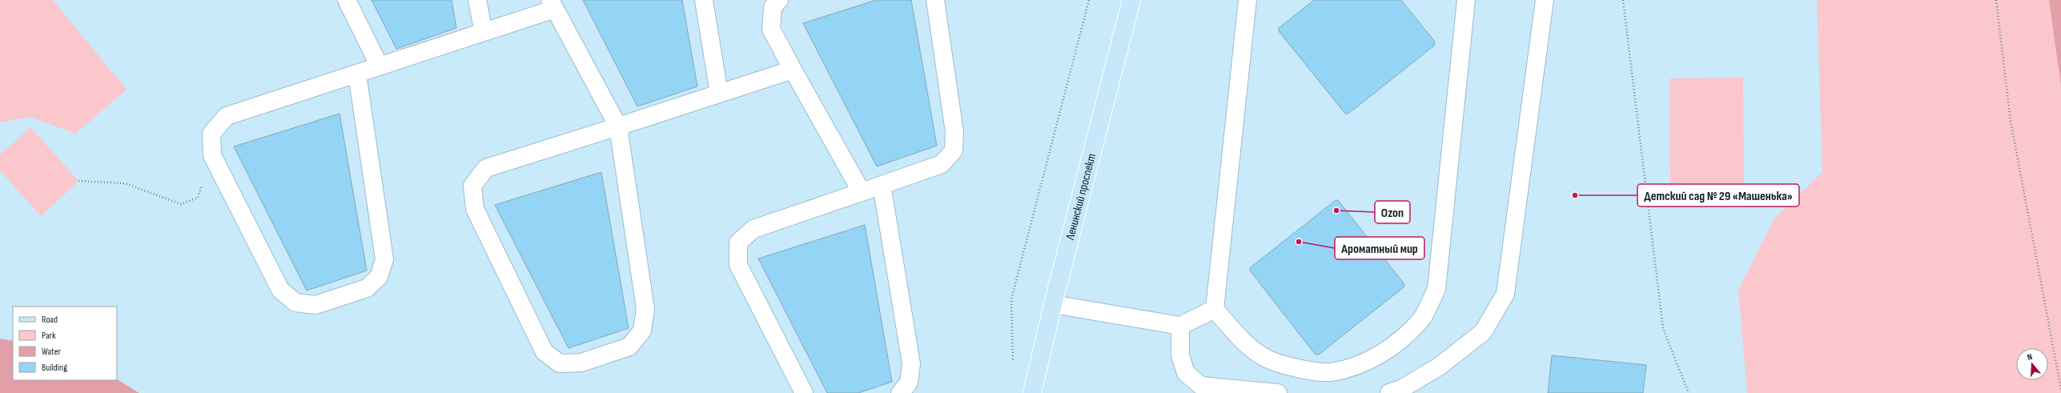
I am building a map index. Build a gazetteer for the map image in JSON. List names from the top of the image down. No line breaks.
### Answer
{"streets":{"main road":["Ленинский проспект"]},"places":["Детский сад № 29 «Машенька»","Ozon","Ароматный мир"],"legend":["Road","Park","Water","Building"],"north":"top"}
